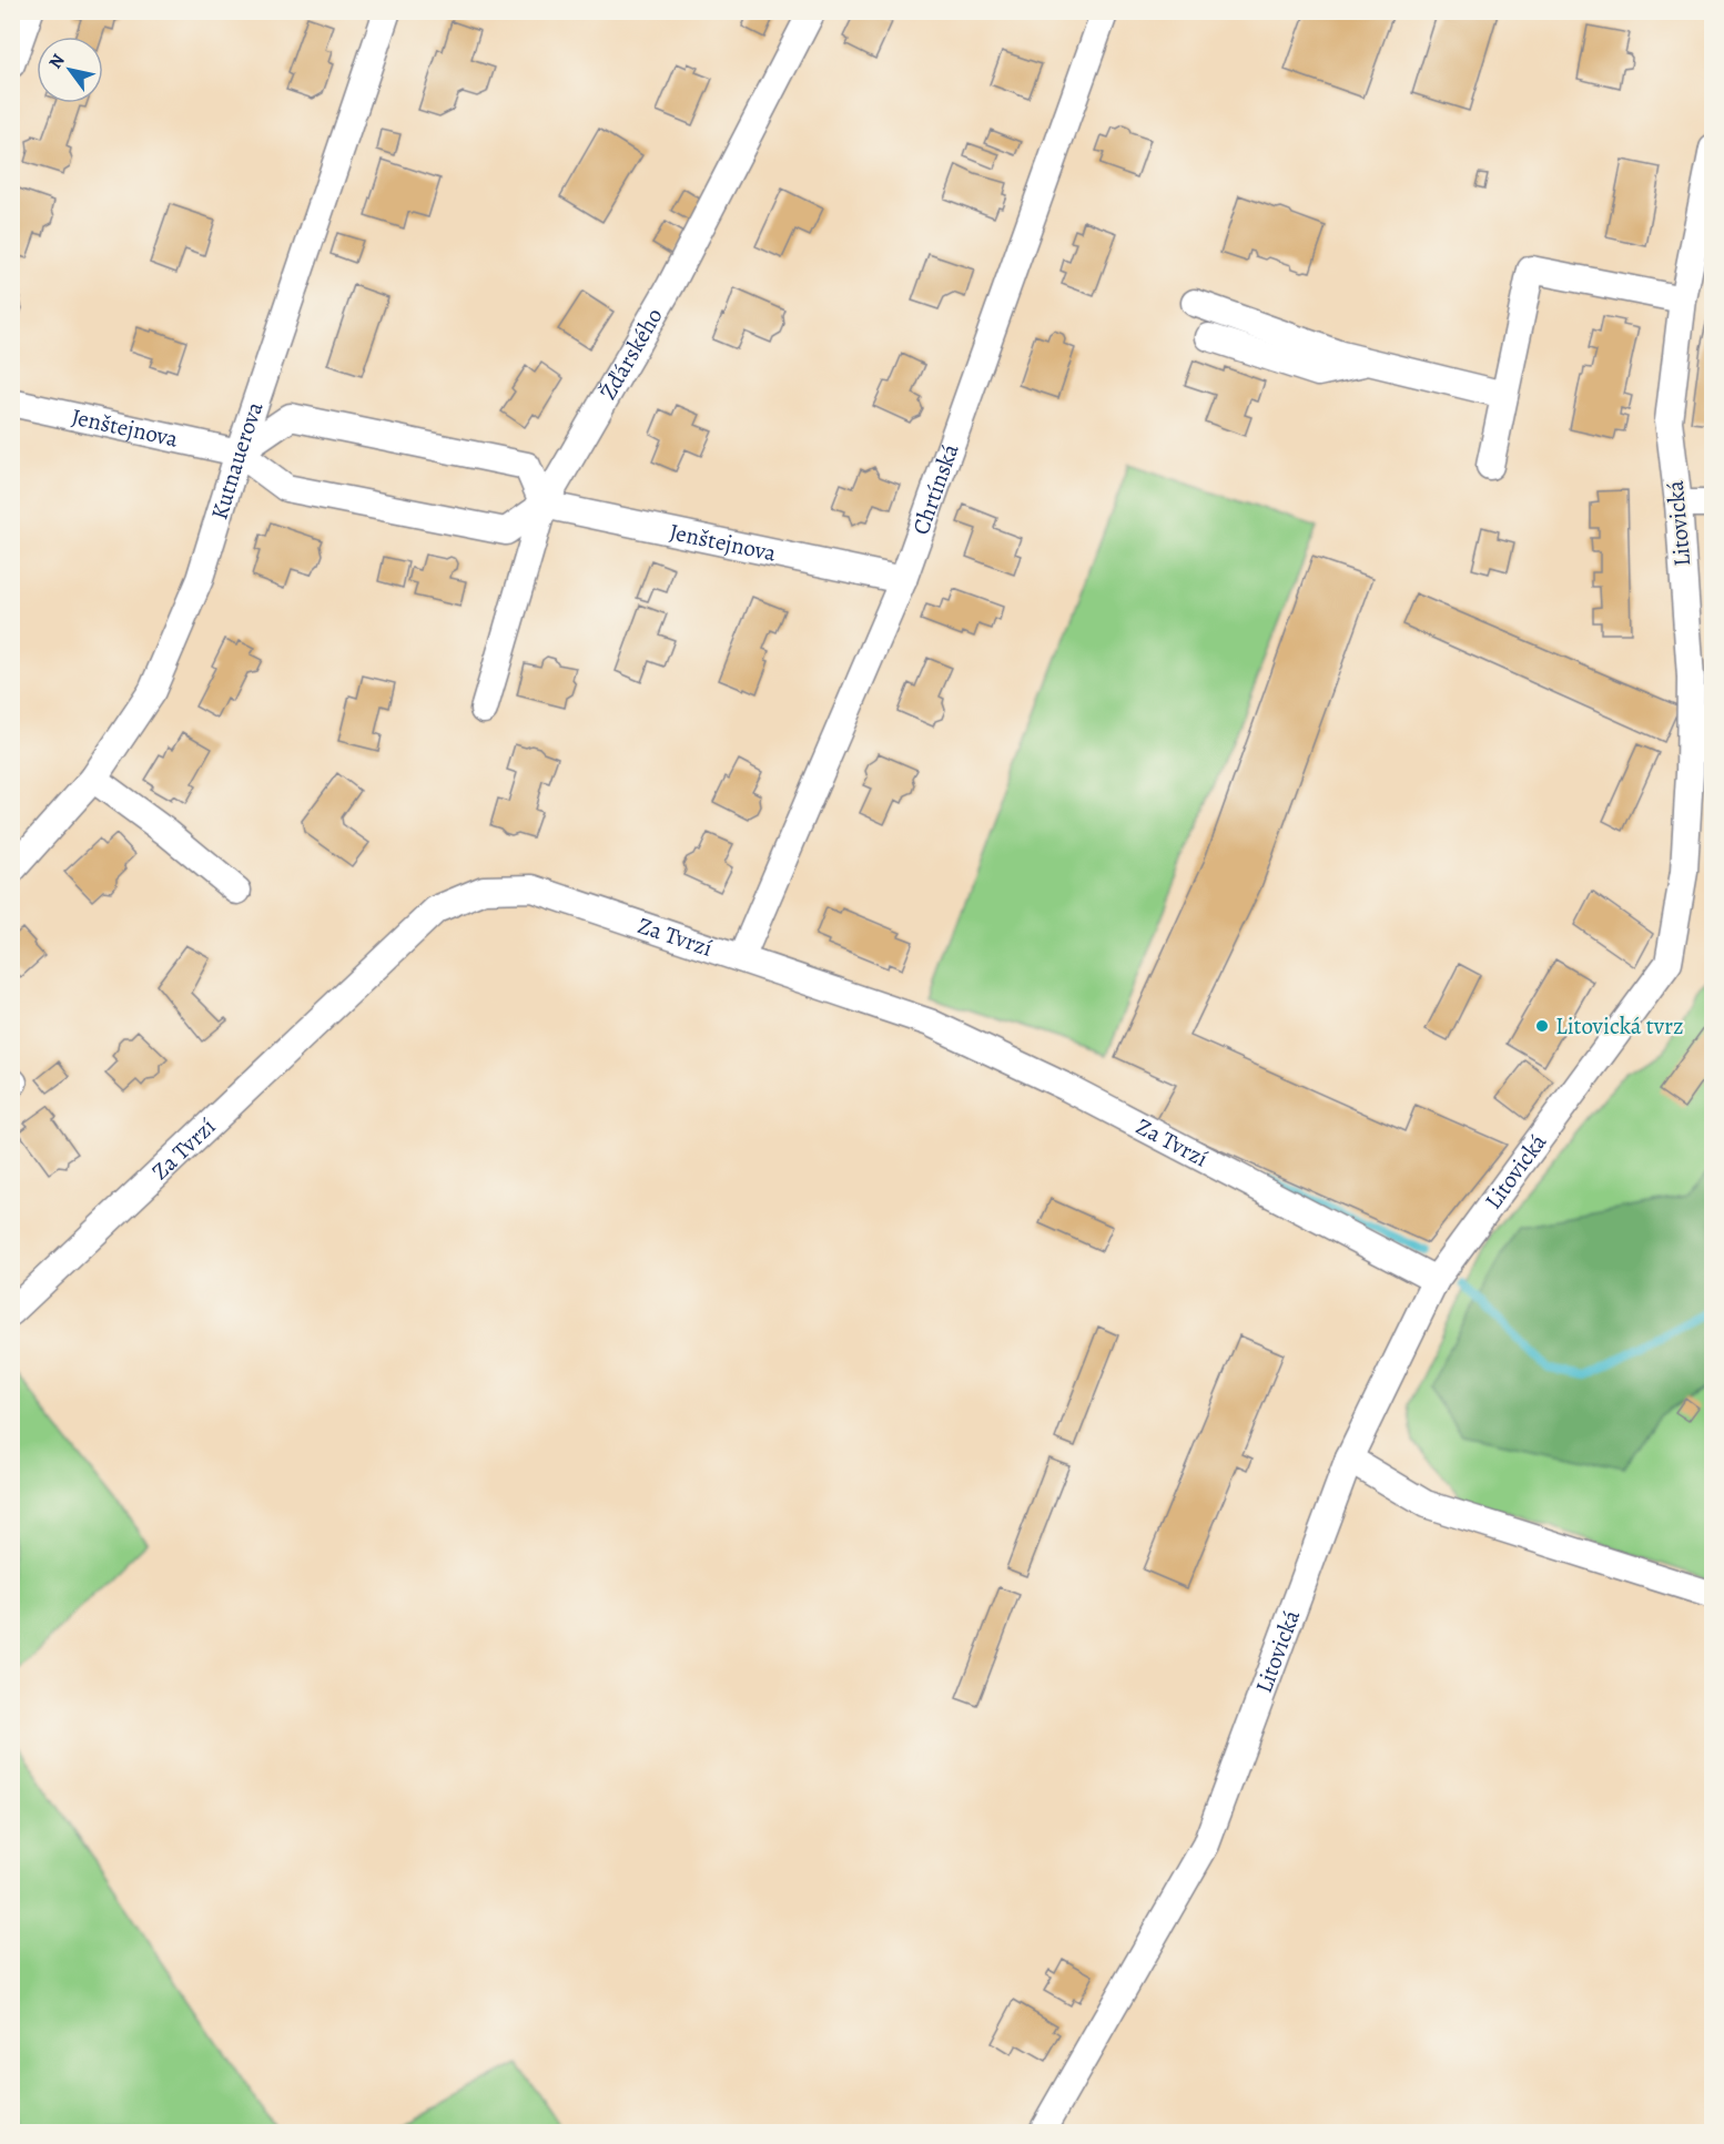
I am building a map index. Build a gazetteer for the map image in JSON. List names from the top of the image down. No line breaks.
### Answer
{"streets":{"street":["Žďárského","Jenštejnova","Kutnauerova","Chrtínská","Litovická","Za Tvrzí"]},"crossings":[["Žďárského","Jenštejnova"],["Jenštejnova","Kutnauerova"],["Jenštejnova","Chrtínská"],["Chrtínská","Za Tvrzí"],["Litovická","Za Tvrzí"]],"places":["Litovická tvrz"],"north":"top left"}
